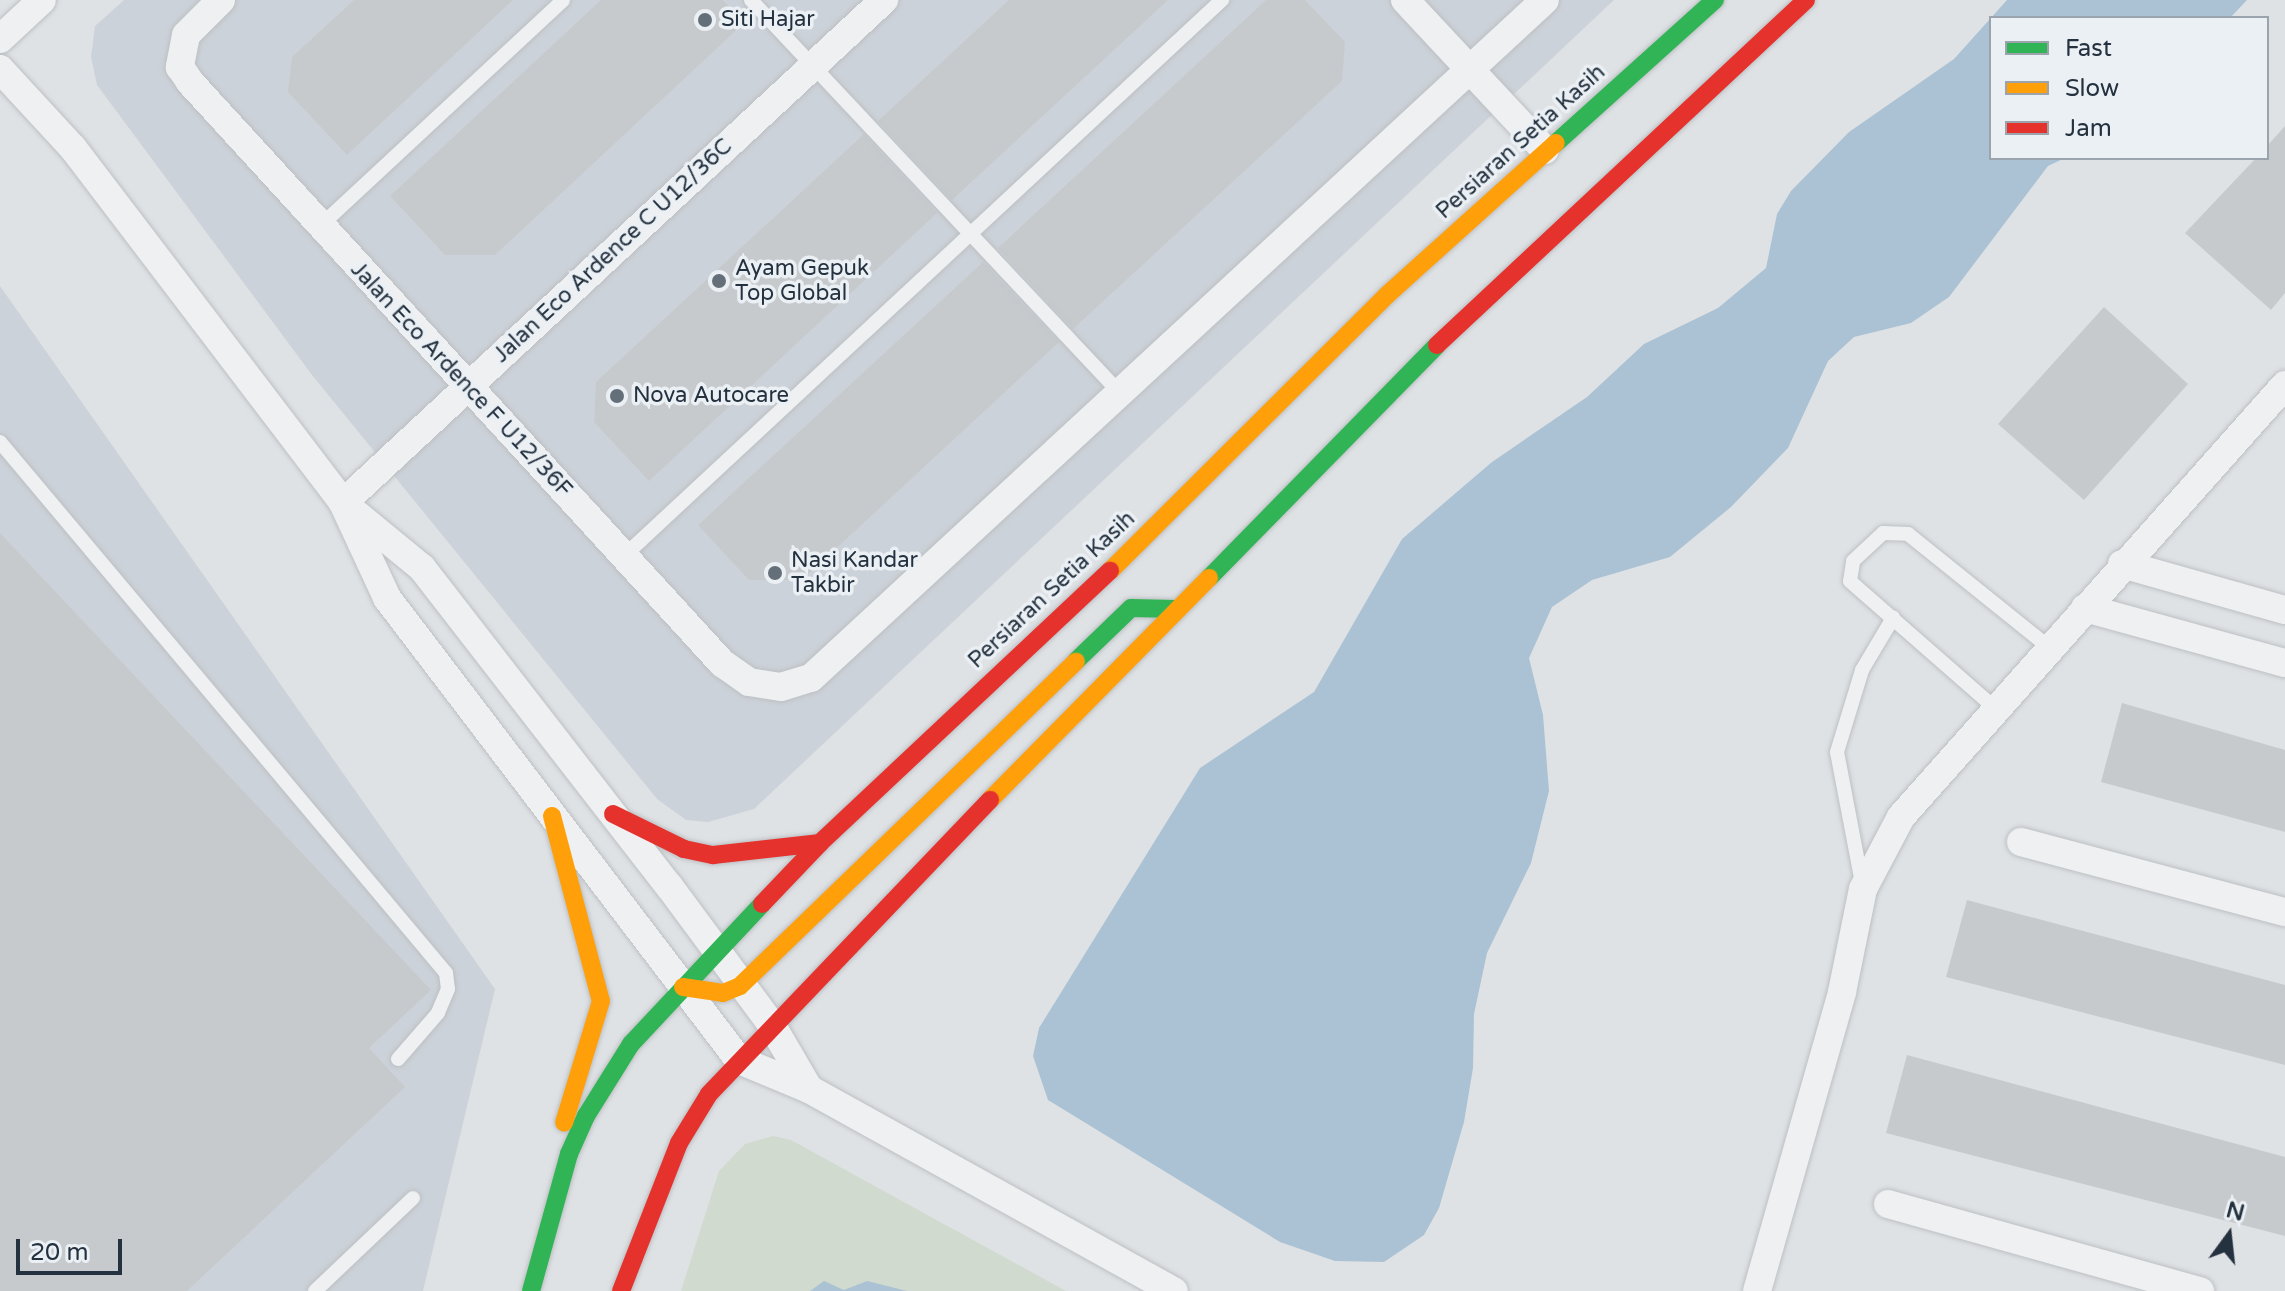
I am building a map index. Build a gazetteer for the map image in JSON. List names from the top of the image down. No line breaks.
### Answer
{"streets":{"street":["Persiaran Setia Kasih","Jalan Eco Ardence C U12/36C","Jalan Eco Ardence F U12/36F"]},"crossings":[["Jalan Eco Ardence C U12/36C","Jalan Eco Ardence F U12/36F"]],"places":["Siti Hajar","Ayam Gepuk Top Global","Nova Autocare","Nasi Kandar Takbir"],"legend":["Fast","Slow","Jam"],"scale_bar":"20 m","north":"top"}
